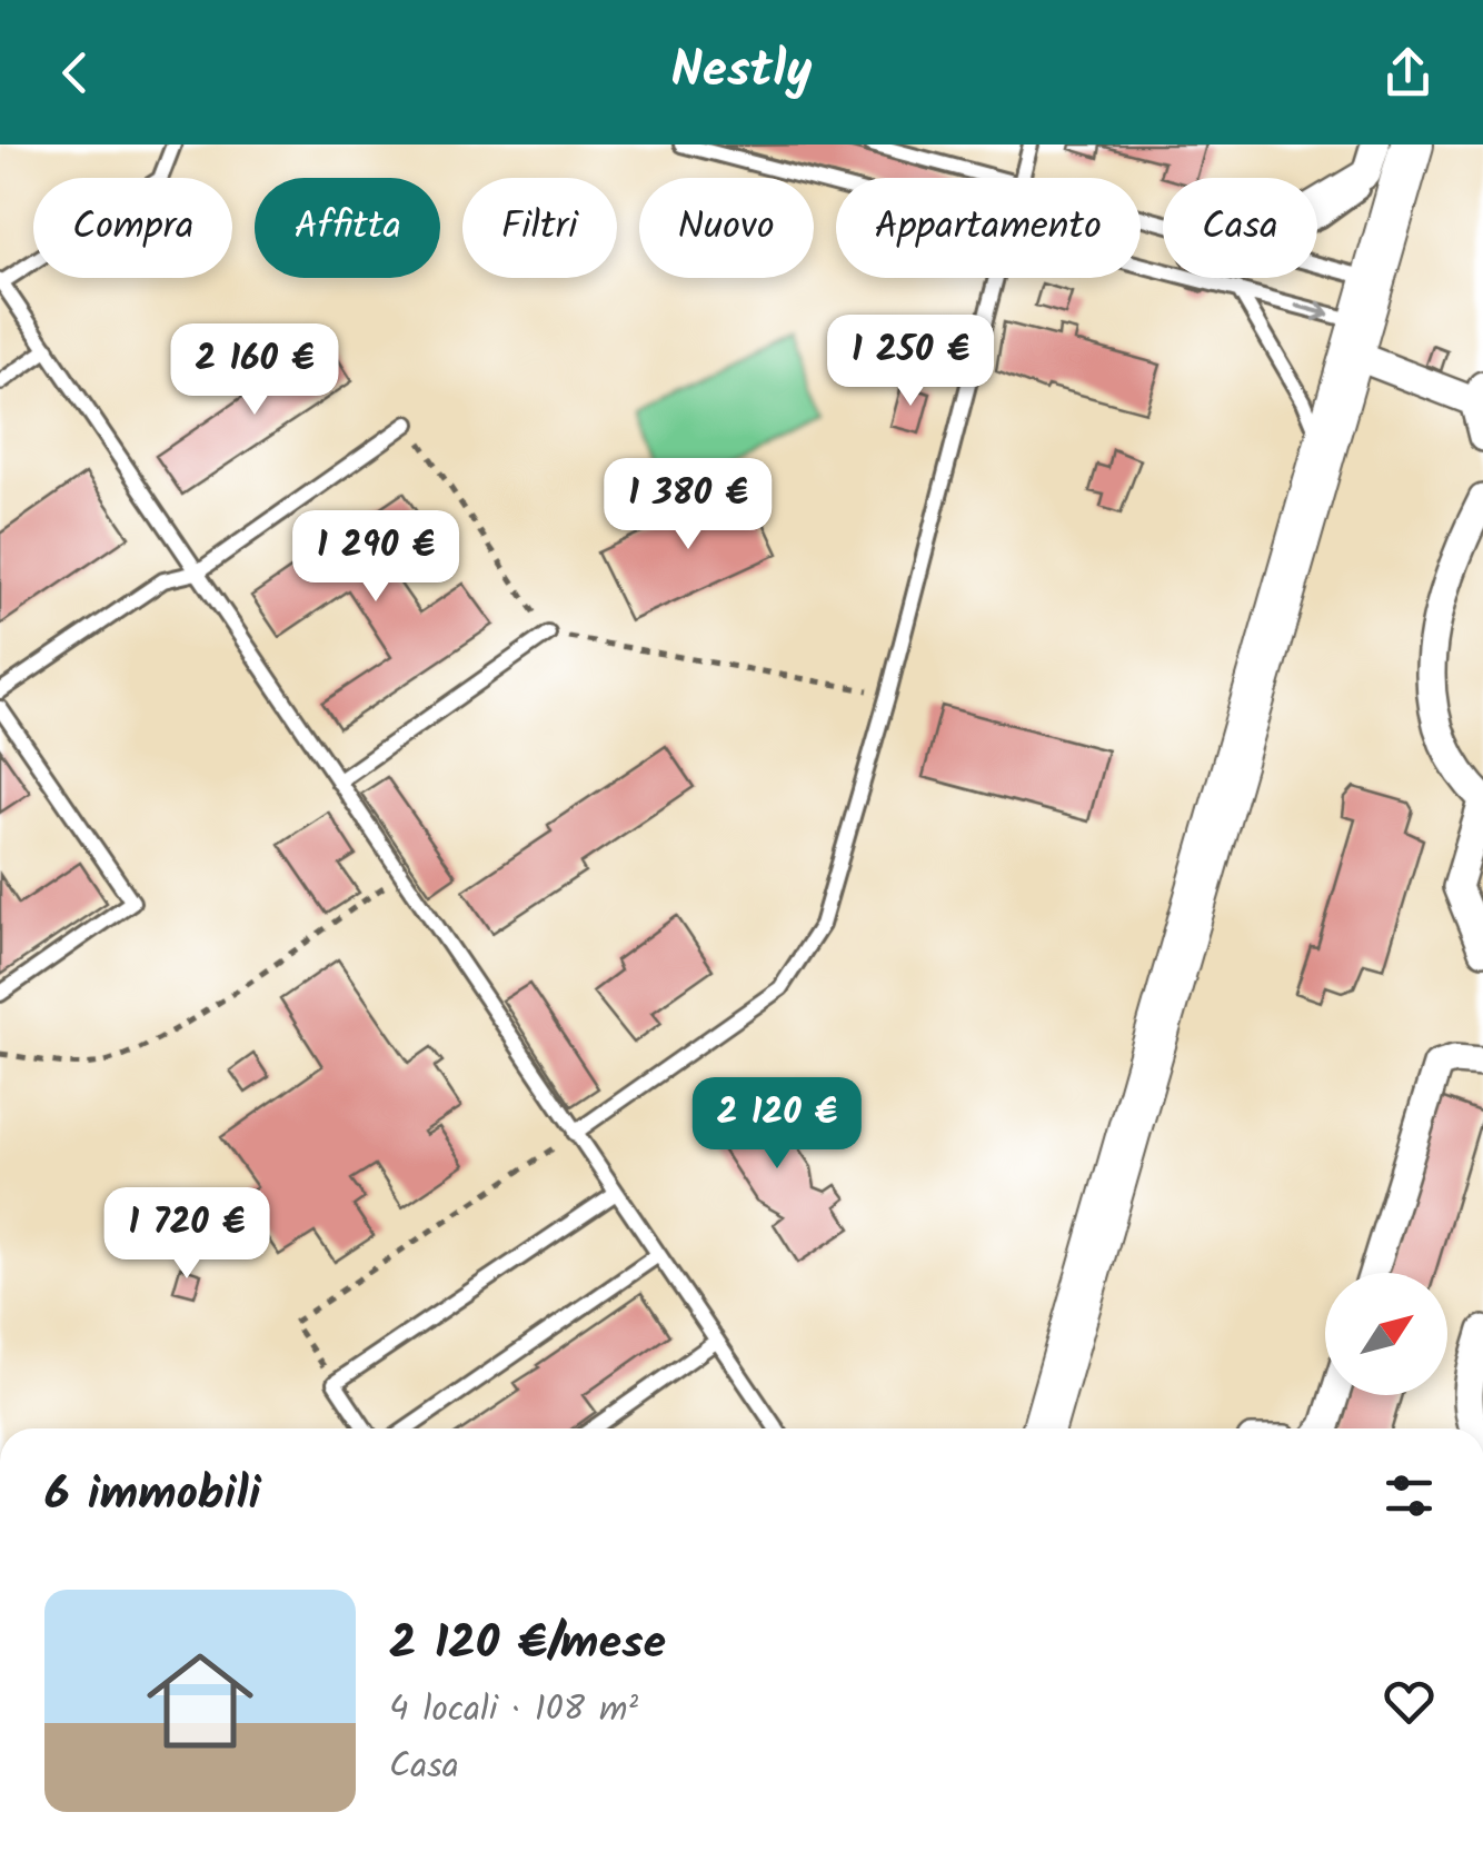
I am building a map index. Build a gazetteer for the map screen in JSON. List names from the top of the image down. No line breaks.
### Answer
{"north":"top right","page":{"header":"Nestly","chip":["Compra","Affitta","Filtri","Nuovo","Appartamento","Casa"],"price":["1 250 €","2 160 €","1 380 €","1 290 €","2 120 €","1 720 €"],"heading":"6 immobili","list":[{"name":"2 120 €/mese","note":"4 locali · 108 m² · Casa"}]}}
